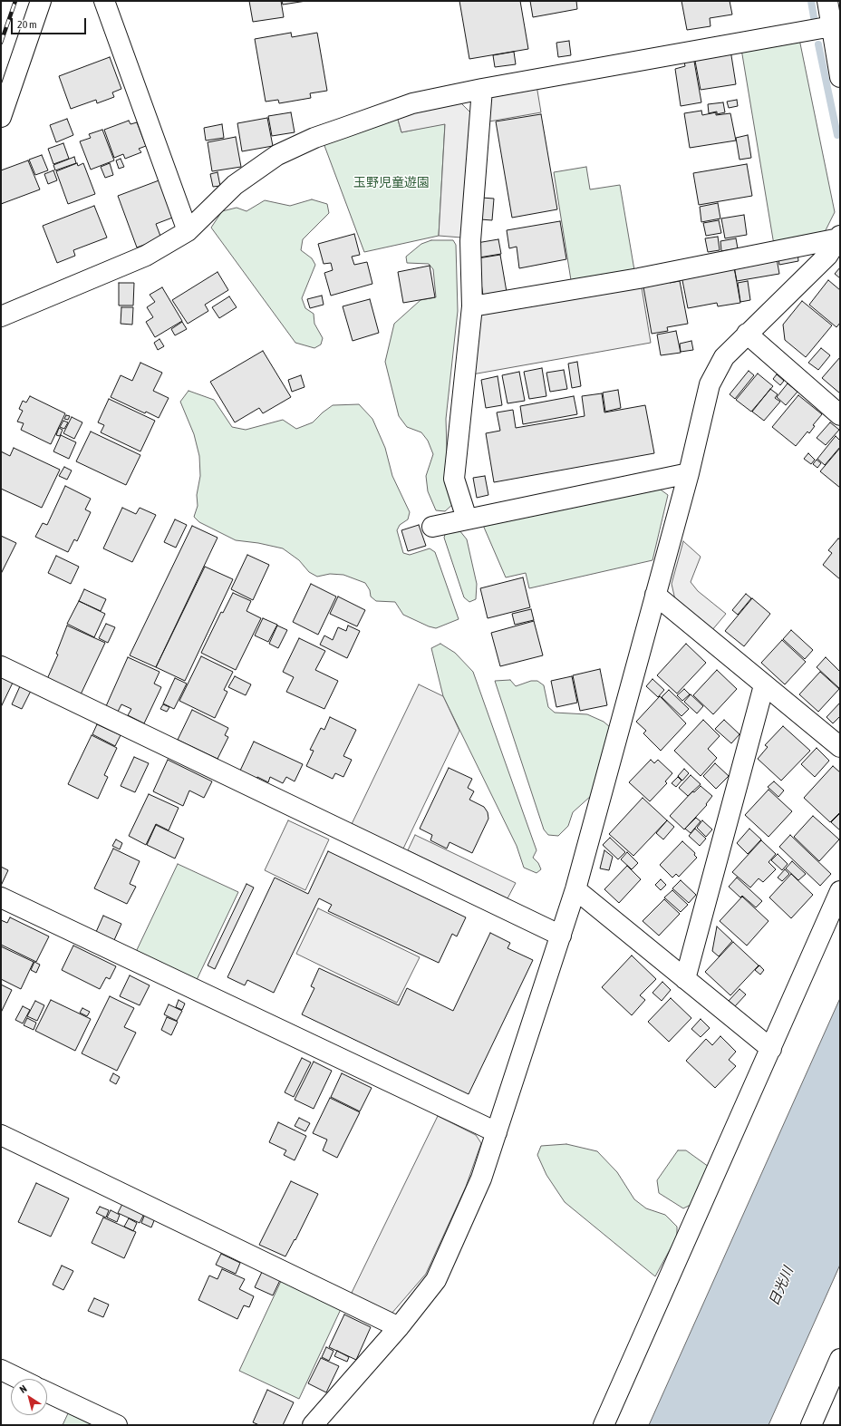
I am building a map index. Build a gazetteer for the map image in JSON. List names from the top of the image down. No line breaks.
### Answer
{"water":["日光川"],"parks":["玉野児童遊園"],"scale_bar":"20 m","north":"top left"}
